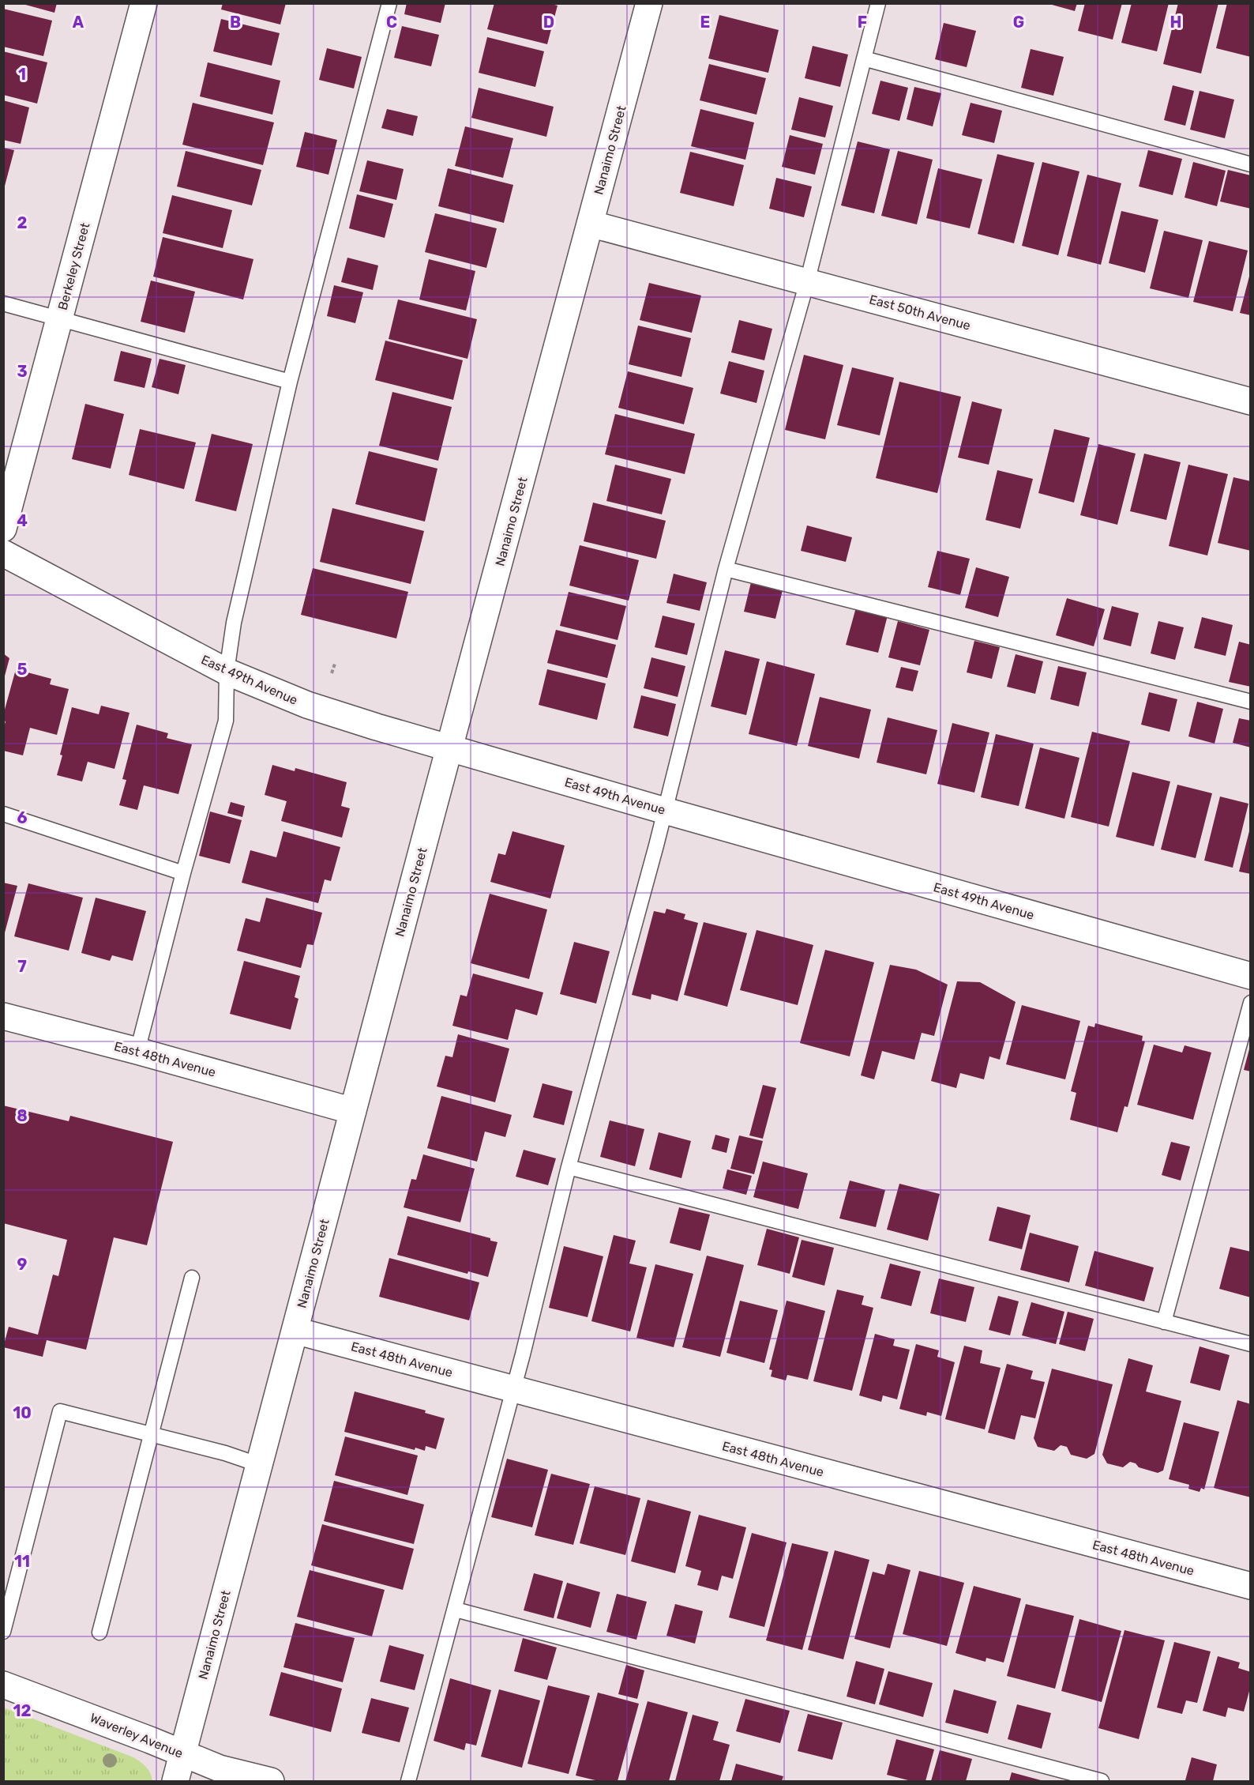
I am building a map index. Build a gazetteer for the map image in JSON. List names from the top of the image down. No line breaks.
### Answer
{"streets":{"street":["Nanaimo Street","Berkeley Street","East 50th Avenue","East 49th Avenue","East 48th Avenue","Waverley Avenue"]},"crossings":[["Nanaimo Street","East 50th Avenue"],["Nanaimo Street","East 49th Avenue"],["Nanaimo Street","East 48th Avenue"],["Nanaimo Street","Waverley Avenue"]],"grid":{"columns":["A","B","C","D","E","F","G","H"],"rows":["1","2","3","4","5","6","7","8","9","10","11","12"]}}
